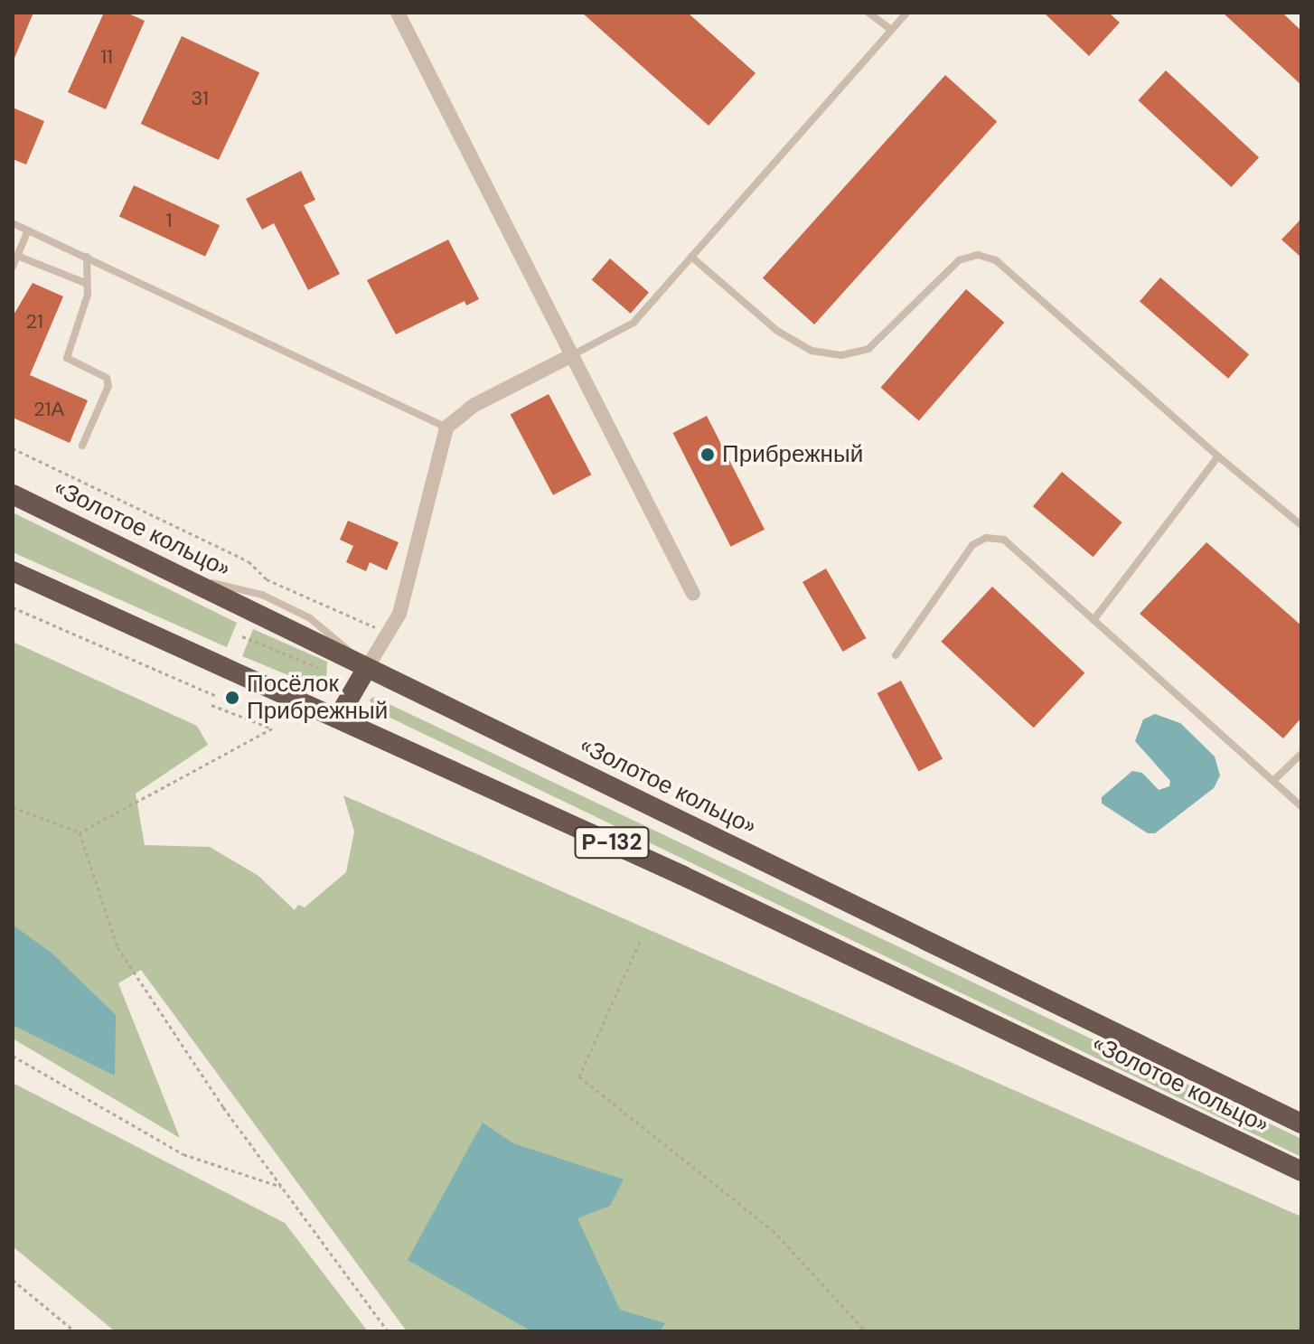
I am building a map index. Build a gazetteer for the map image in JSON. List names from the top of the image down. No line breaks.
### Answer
{"streets":{"highway":["«Золотое кольцо»","Р-132"]},"places":["Прибрежный","Посёлок Прибрежный"],"house_numbers":["11","31","1","21","21А"]}
